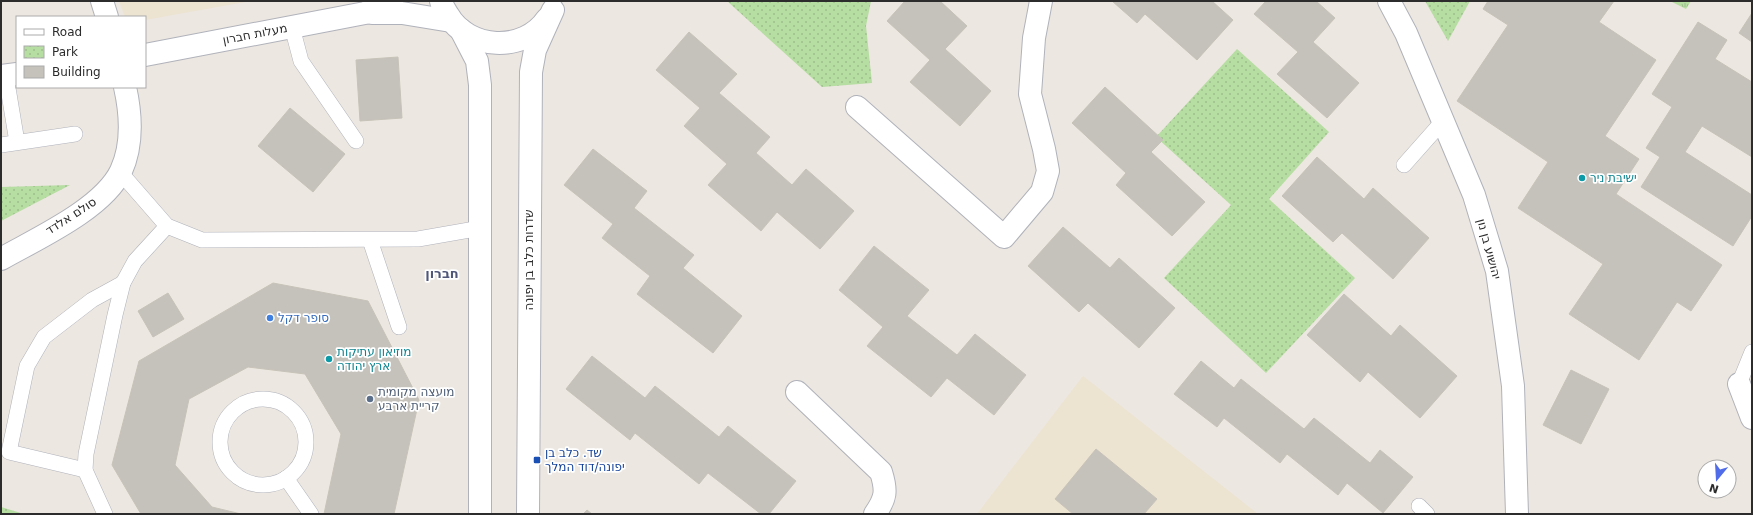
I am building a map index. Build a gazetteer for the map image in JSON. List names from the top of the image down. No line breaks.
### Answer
{"streets":{"street":["מעלות חברון","סולם אלדד","יהושוע בן נון","שדרות כלב בן יפונה"]},"districts":["חברון"],"places":{"other":["ישיבת ניר","סופר דקל","מוזיאון עתיקות ארץ יהודה","מועצה מקומית קריית ארבע"],"transit":["שד. כלב בן יפונה/דוד המלך"]},"legend":["Road","Park","Building"],"north":"bottom"}
